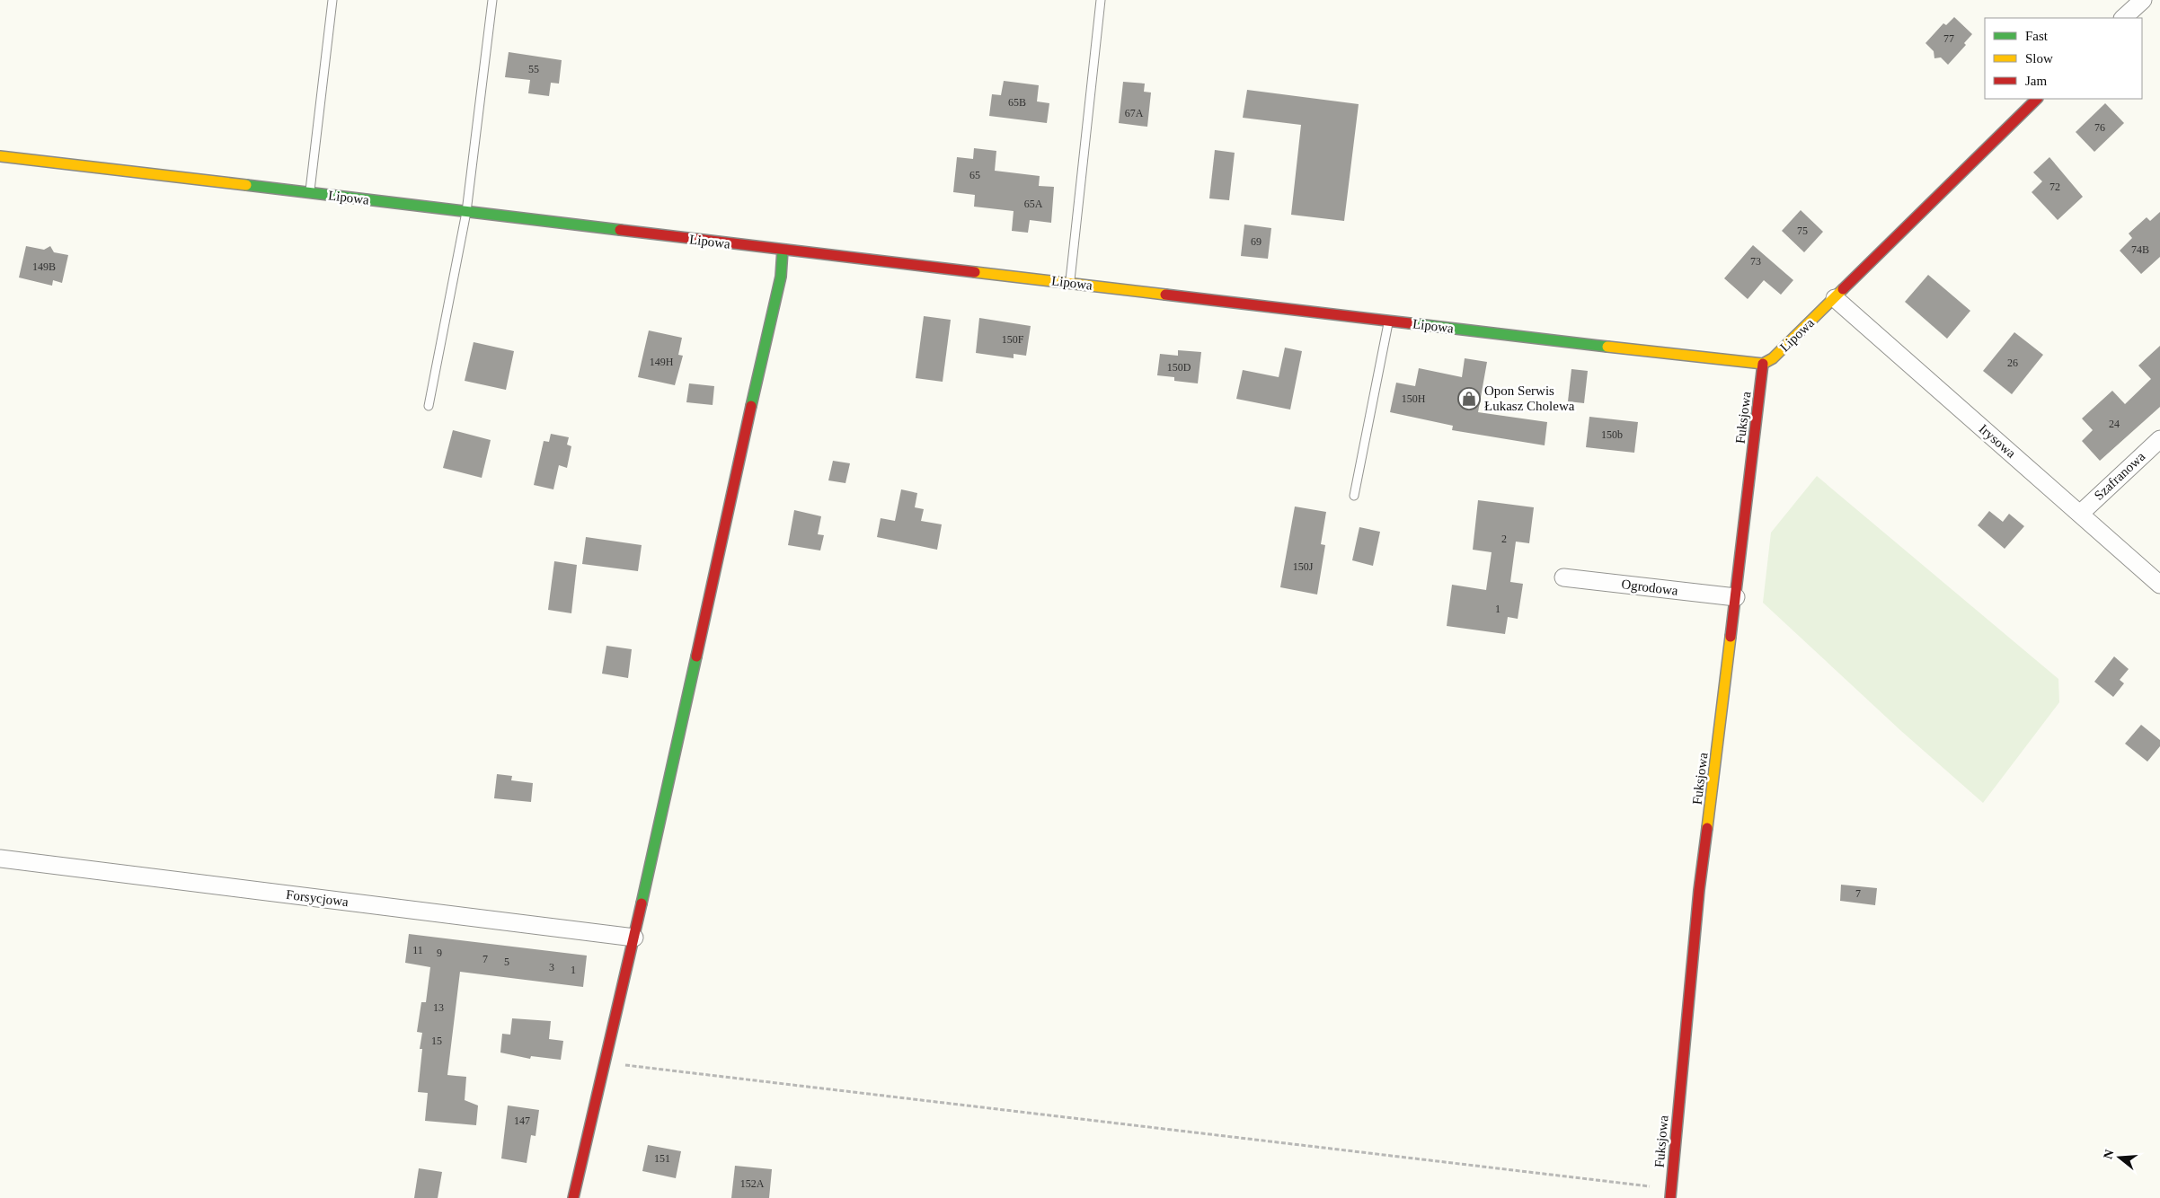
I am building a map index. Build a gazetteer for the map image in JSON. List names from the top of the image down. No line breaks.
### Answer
{"streets":{"street":["Lipowa","Fuksjowa","Irysowa","Szafranowa","Ogrodowa","Forsycjowa"]},"crossings":[["Lipowa","Fuksjowa"],["Lipowa","Irysowa"],["Fuksjowa","Ogrodowa"],["Irysowa","Szafranowa"]],"places":{"shop":["Opon Serwis Łukasz Cholewa"]},"house_numbers":["77","55","65B","67A","76","65","72","65A","75","69","74B","73","149B","150F","149H","26","150D","150H","24","150b","2","150J","1","7","11","9","7","5","3","1","13","15","147","151","152A"],"legend":["Fast","Slow","Jam"],"north":"left"}
